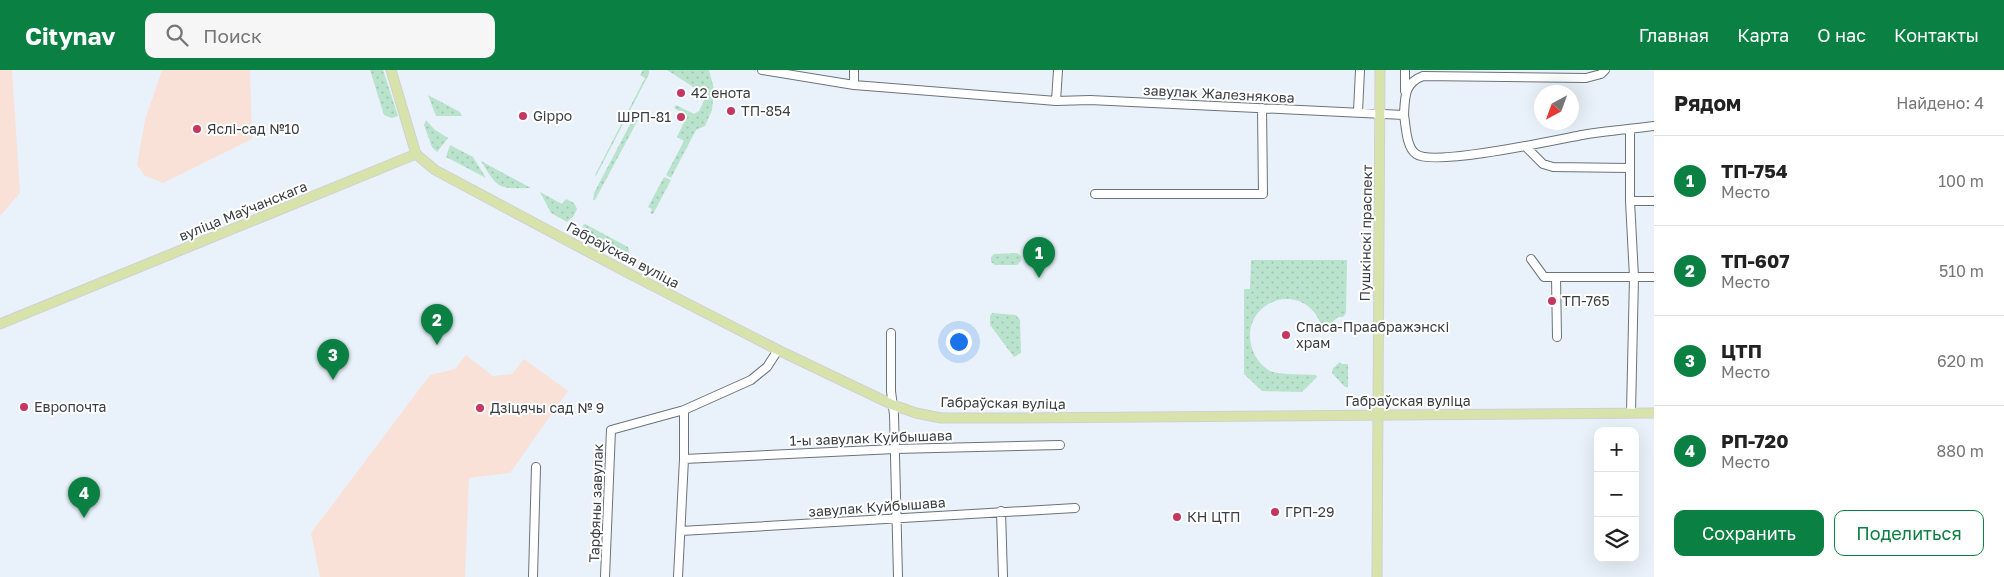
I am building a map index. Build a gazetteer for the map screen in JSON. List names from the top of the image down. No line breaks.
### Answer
{"streets":{"main road":["вуліца Маўчанскага","Пушкінскі праспект","Габраўская вуліца"],"street":["завулак Жалезнякова","1-ы завулак Куйбышава","Тарфяны завулак","завулак Куйбышава"]},"crossings":[["завулак Жалезнякова","Пушкінскі праспект"],["вуліца Маўчанскага","Габраўская вуліца"],["Пушкінскі праспект","Габраўская вуліца"]],"places":["42 енота","ТП-854","Gippo","ШРП-81","Яслі-сад №10","ТП-765","Спаса-Праабражэнскі храм","Европочта","Дзіцячы сад № 9","ГРП-29","КН ЦТП"],"north":"bottom left","page":{"header":"Citynav","search":"Поиск","nav":["Главная","Карта","О нас","Контакты"],"heading":["Рядом","Найдено: 4"],"list":[{"mark":"1","name":"ТП-754","note":"Место","value":"100 m"},{"mark":"2","name":"ТП-607","note":"Место","value":"510 m"},{"mark":"3","name":"ЦТП","note":"Место","value":"620 m"},{"mark":"4","name":"РП-720","note":"Место","value":"880 m"}],"pins":["1","2","3","4"],"map_buttons":["+","−"],"buttons":["Сохранить","Поделиться"]}}
